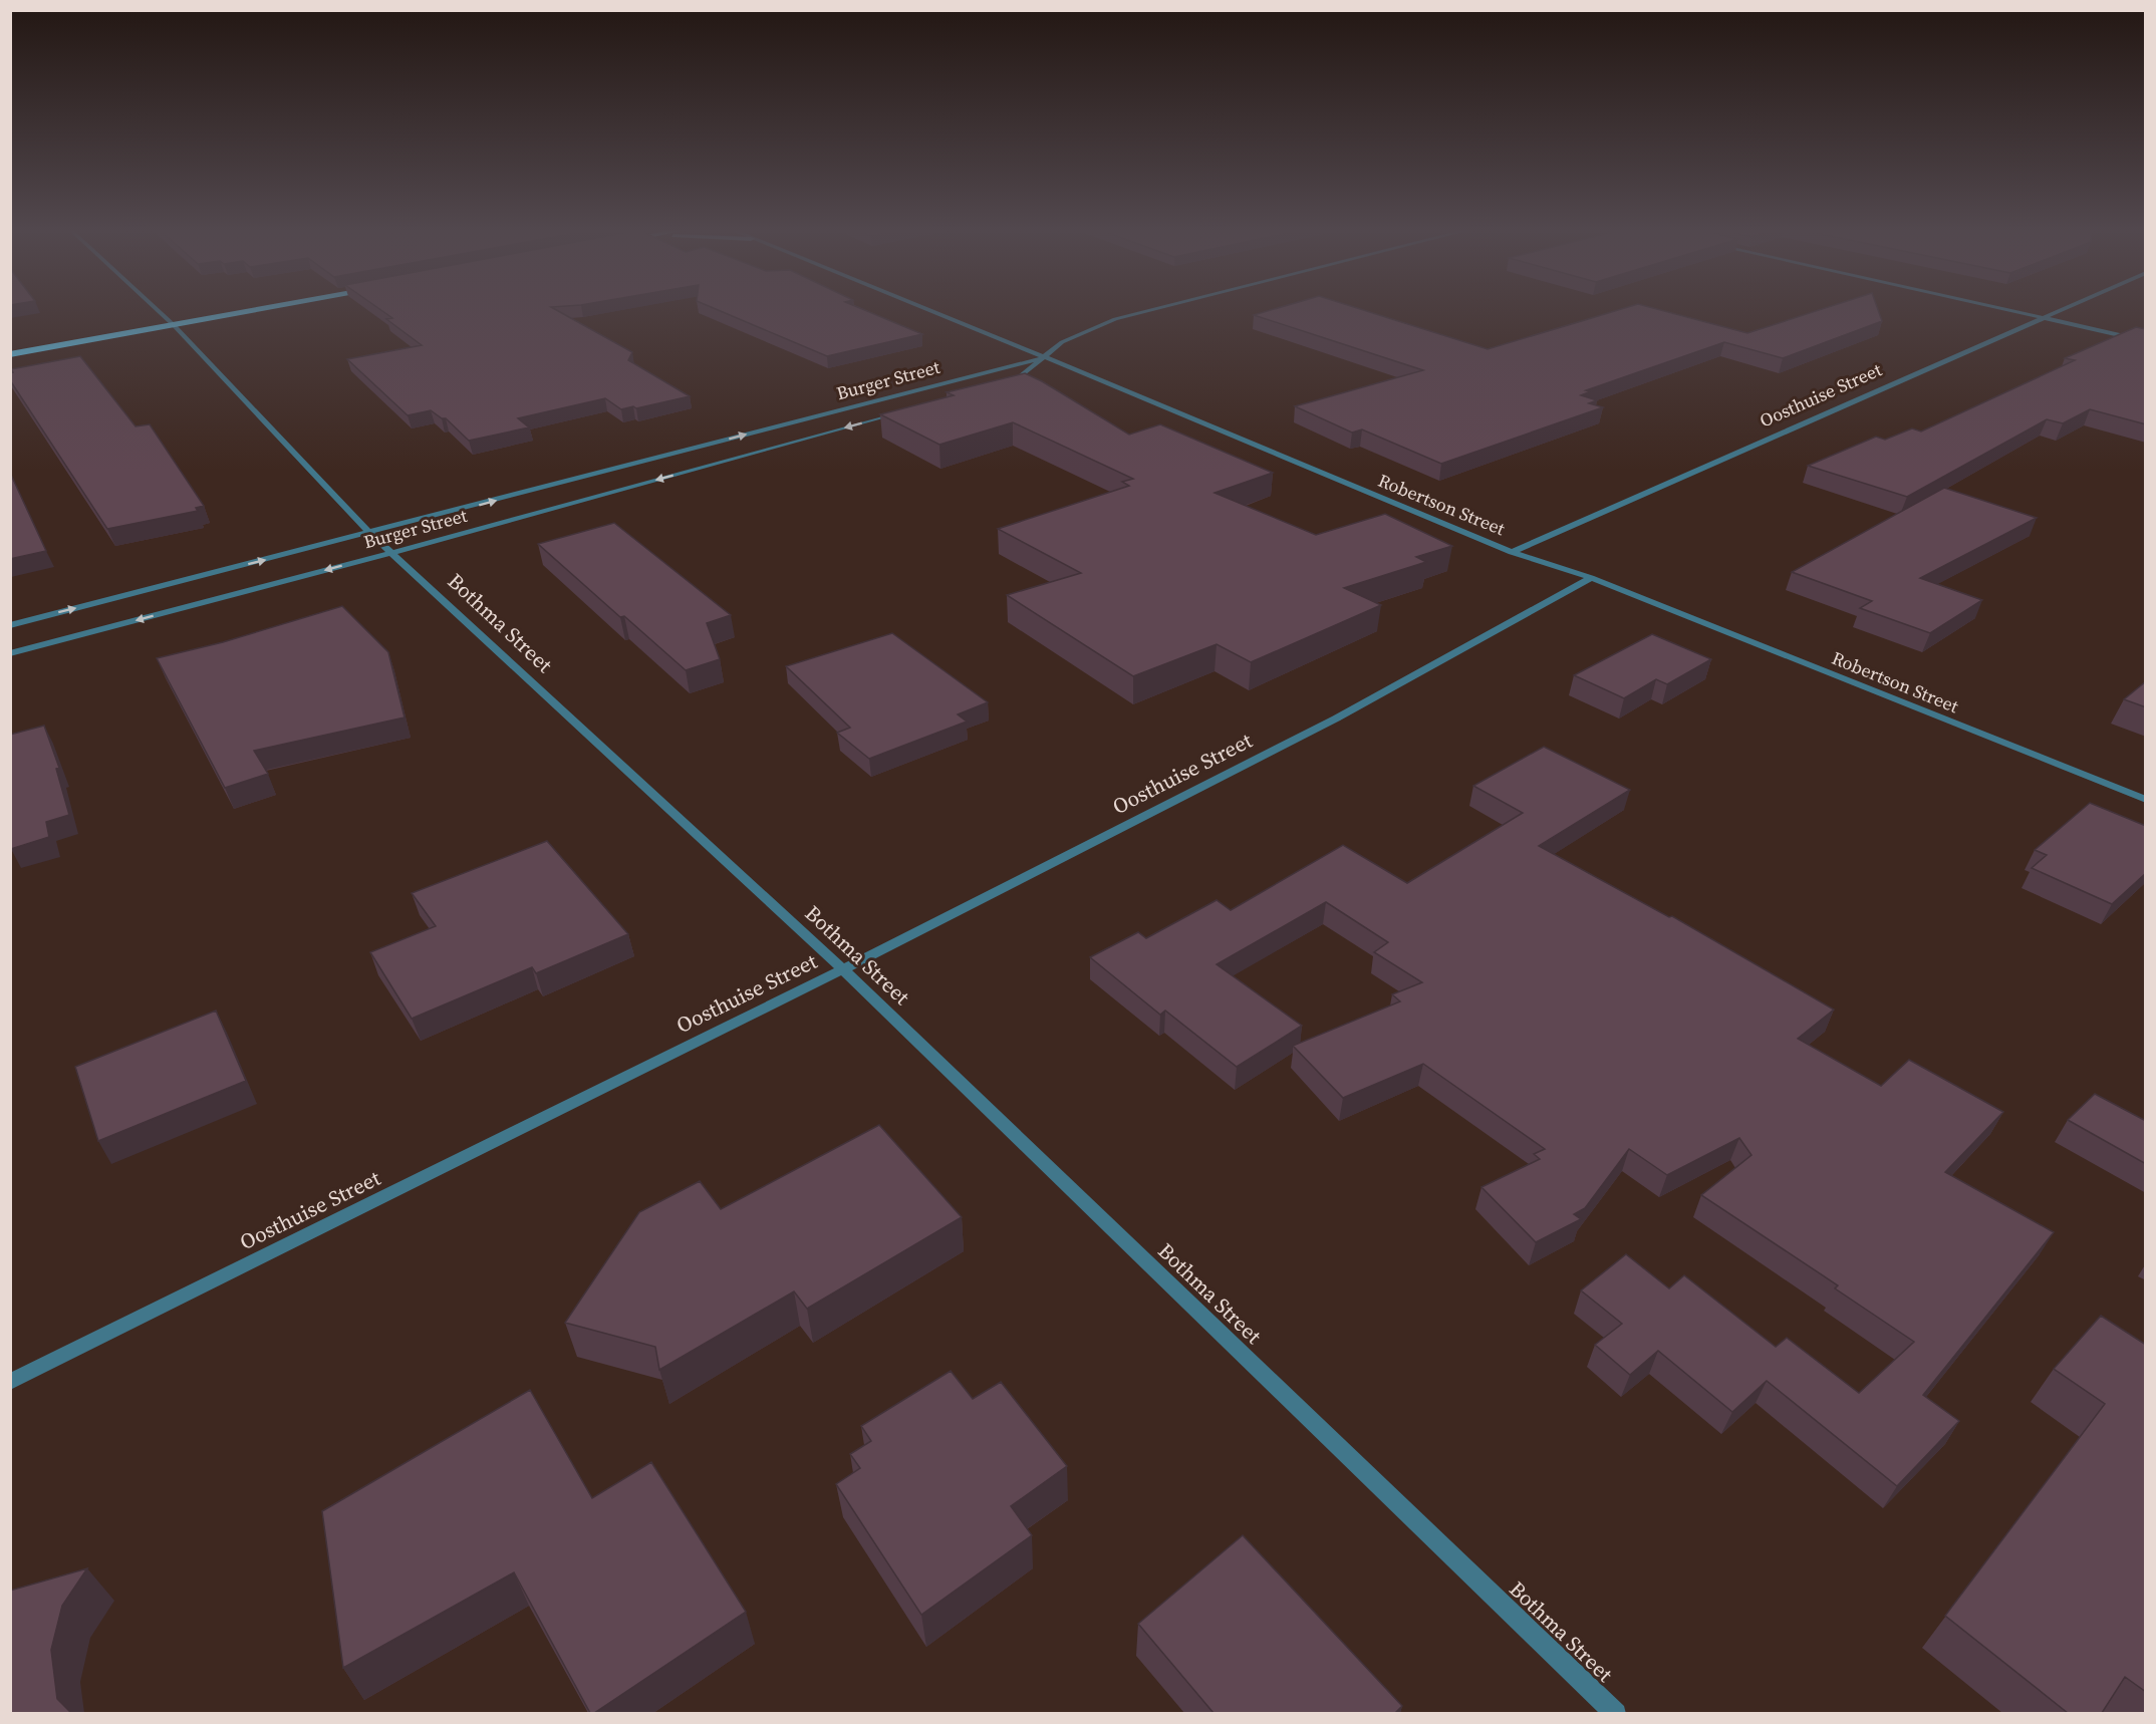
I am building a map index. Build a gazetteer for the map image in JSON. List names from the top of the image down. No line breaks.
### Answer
{"streets":{"street":["Burger Street","Oosthuise Street","Robertson Street","Bothma Street"]},"crossings":[["Burger Street","Robertson Street"],["Burger Street","Bothma Street"],["Oosthuise Street","Robertson Street"],["Oosthuise Street","Bothma Street"]]}
